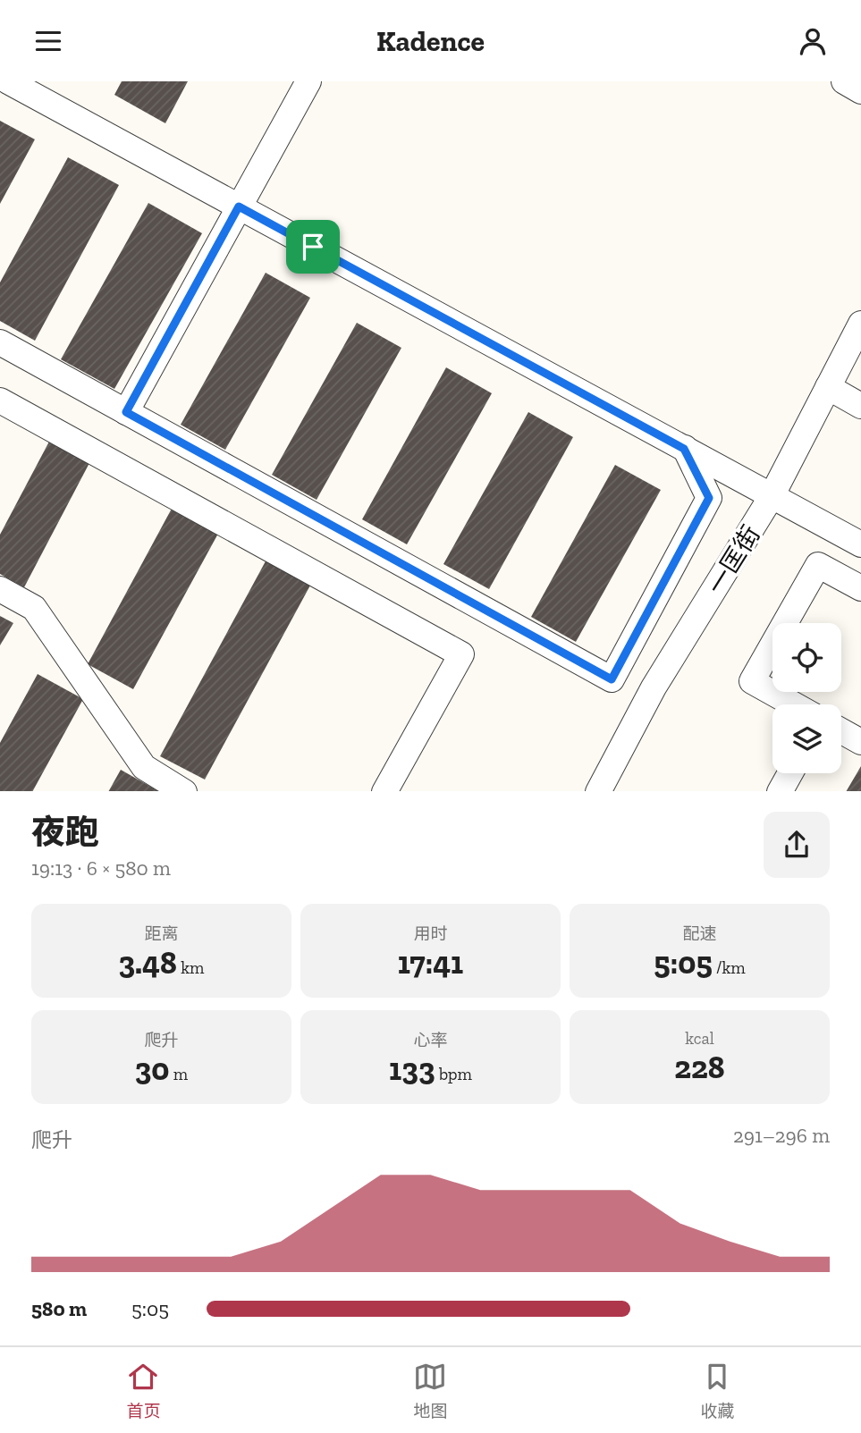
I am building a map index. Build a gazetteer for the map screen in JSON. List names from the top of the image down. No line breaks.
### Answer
{"streets":{"street":["一匡街"]},"page":{"header":"Kadence","heading":["夜跑","19:13 · 6 × 580 m"],"stats":[["距离","3.48 km"],["用时","17:41"],["配速","5:05 /km"],["爬升","30 m"],["心率","133 bpm"],["kcal","228"]],"chart":["爬升","291–296 m"],"list":[{"name":"580 m","note":"5:05"}],"tabs":["首页","地图","收藏"]}}
